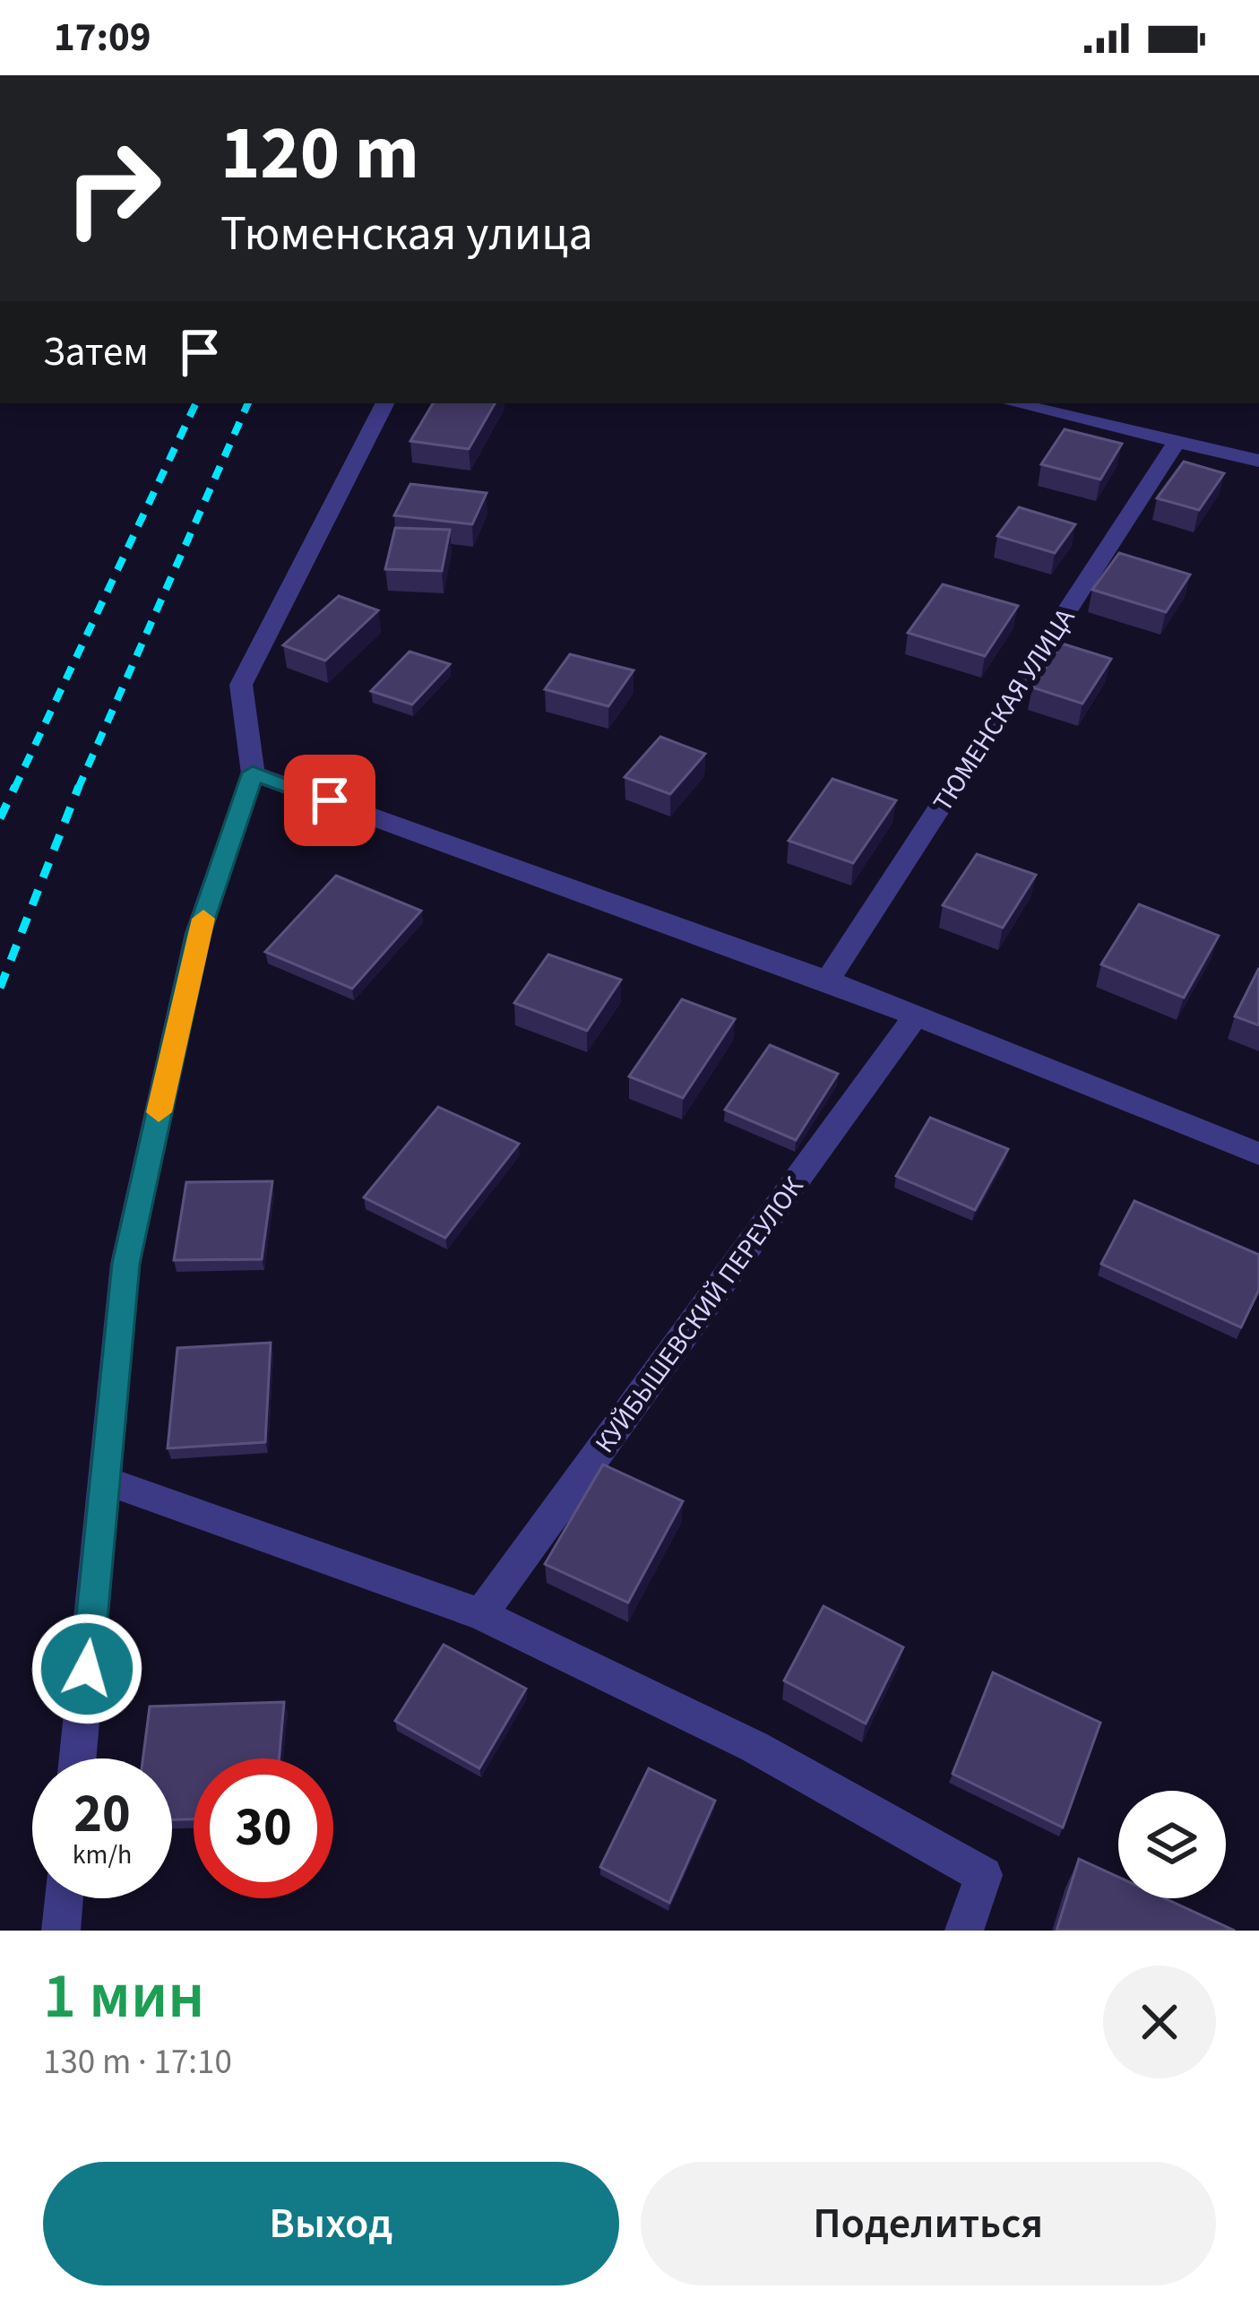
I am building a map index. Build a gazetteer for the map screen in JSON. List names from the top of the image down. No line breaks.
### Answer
{"streets":{"street":["ТЮМЕНСКАЯ УЛИЦА","КУЙБЫШЕВСКИЙ ПЕРЕУЛОК"]},"page":{"status":"17:09","turn":["120 m","Тюменская улица"],"then":"Затем","speed":"20 km/h","limit":"30","heading":["1 мин","130 m · 17:10"],"buttons":["Выход","Поделиться"]}}
